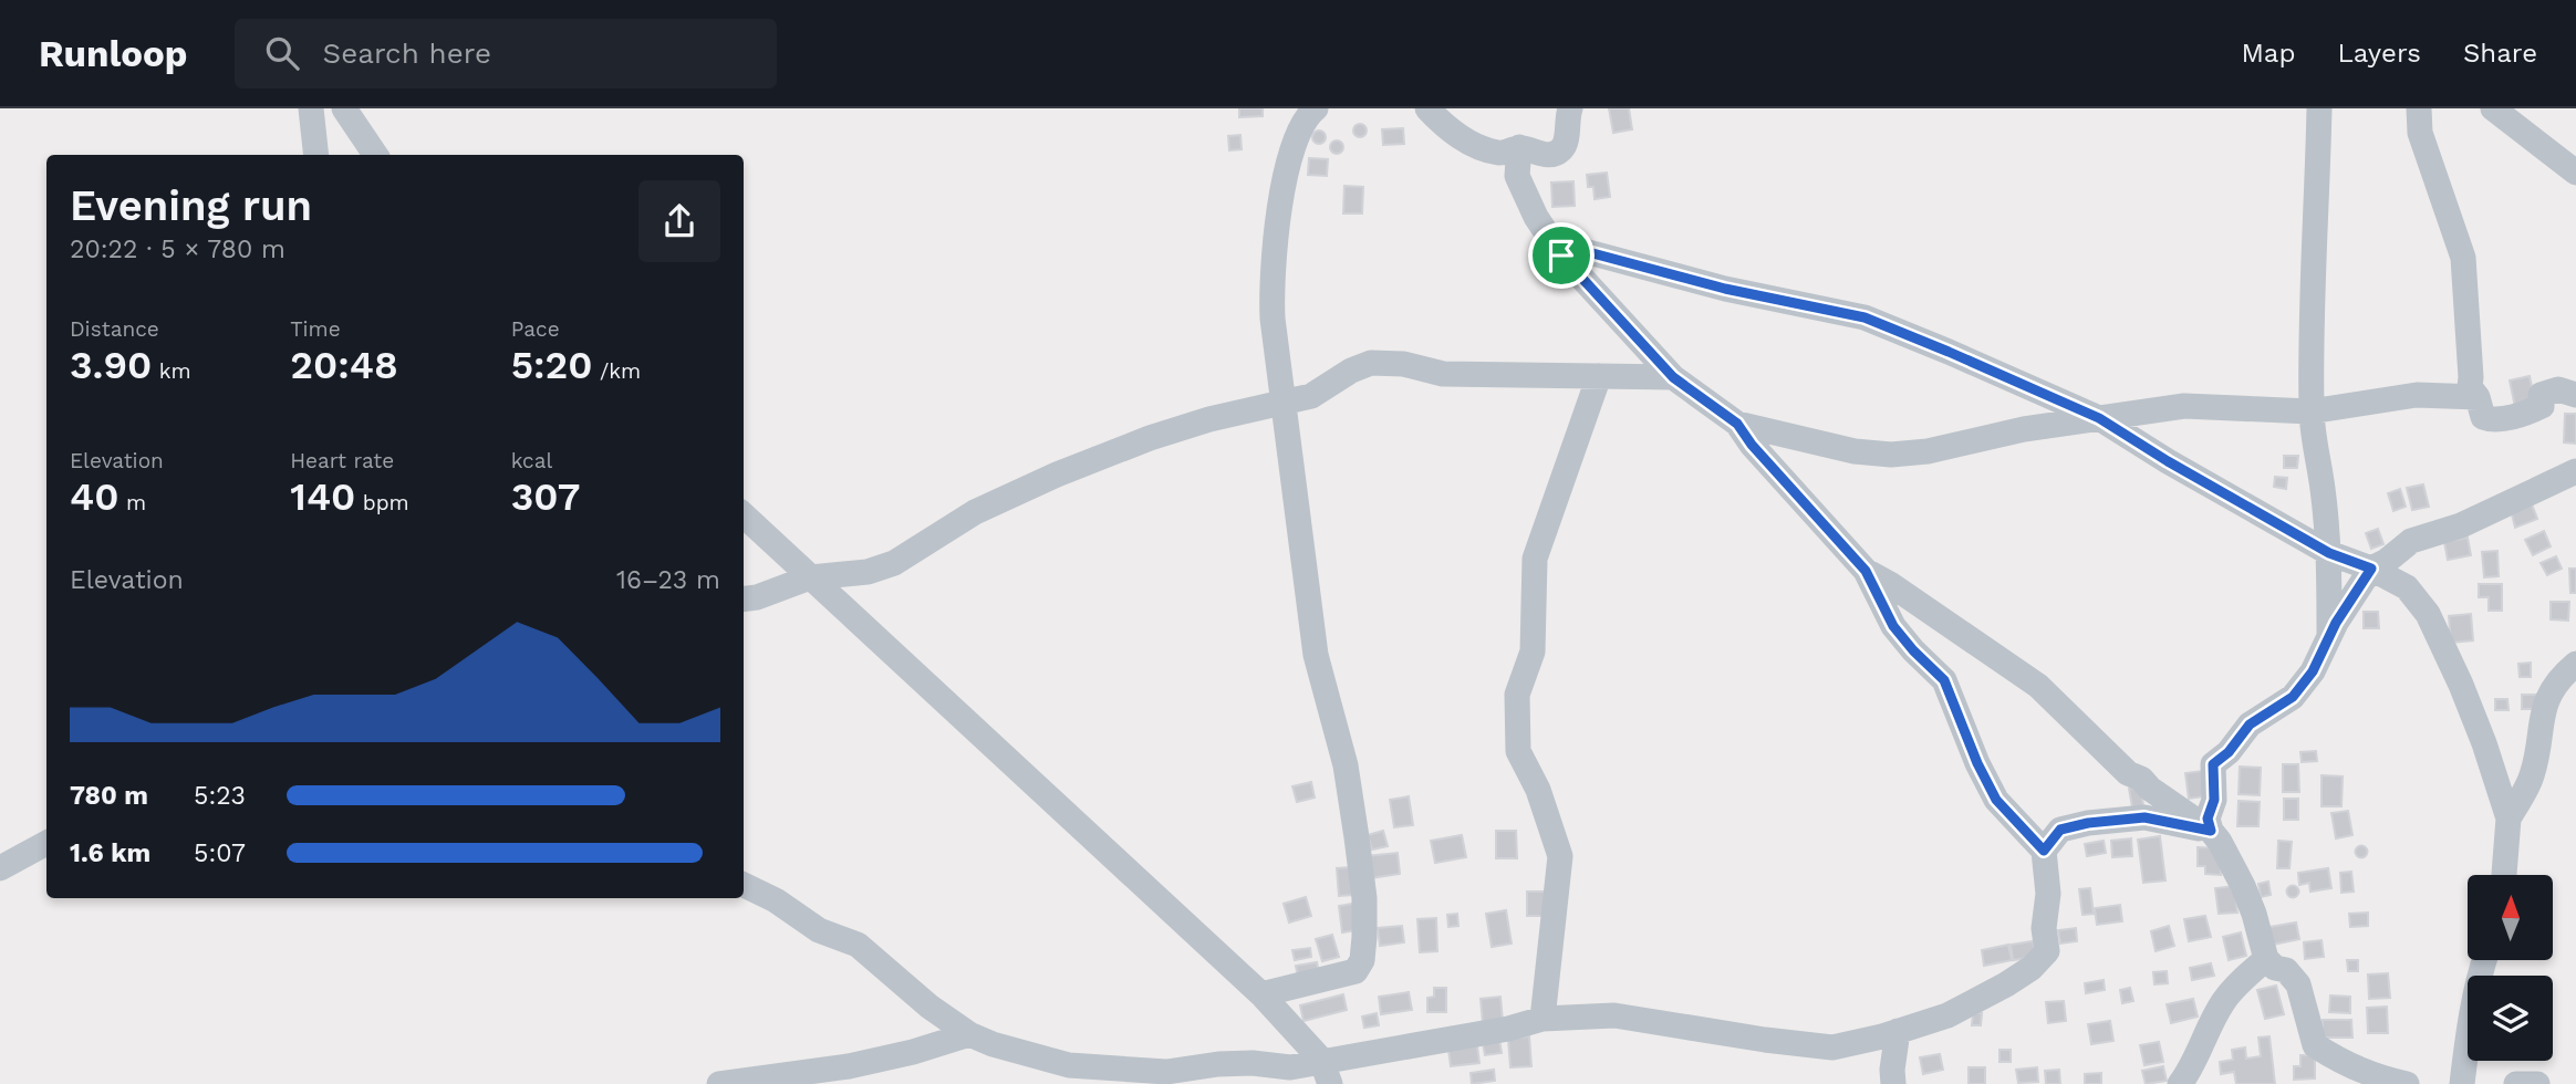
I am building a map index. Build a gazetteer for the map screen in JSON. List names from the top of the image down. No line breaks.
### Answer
{"north":"top","page":{"header":"Runloop","search":"Search here","nav":["Map","Layers","Share"],"heading":["Evening run","20:22 · 5 × 780 m"],"stats":[["Distance","3.90 km"],["Time","20:48"],["Pace","5:20 /km"],["Elevation","40 m"],["Heart rate","140 bpm"],["kcal","307"]],"chart":["Elevation","16–23 m"],"list":[{"name":"780 m","note":"5:23"},{"name":"1.6 km","note":"5:07"}]}}
